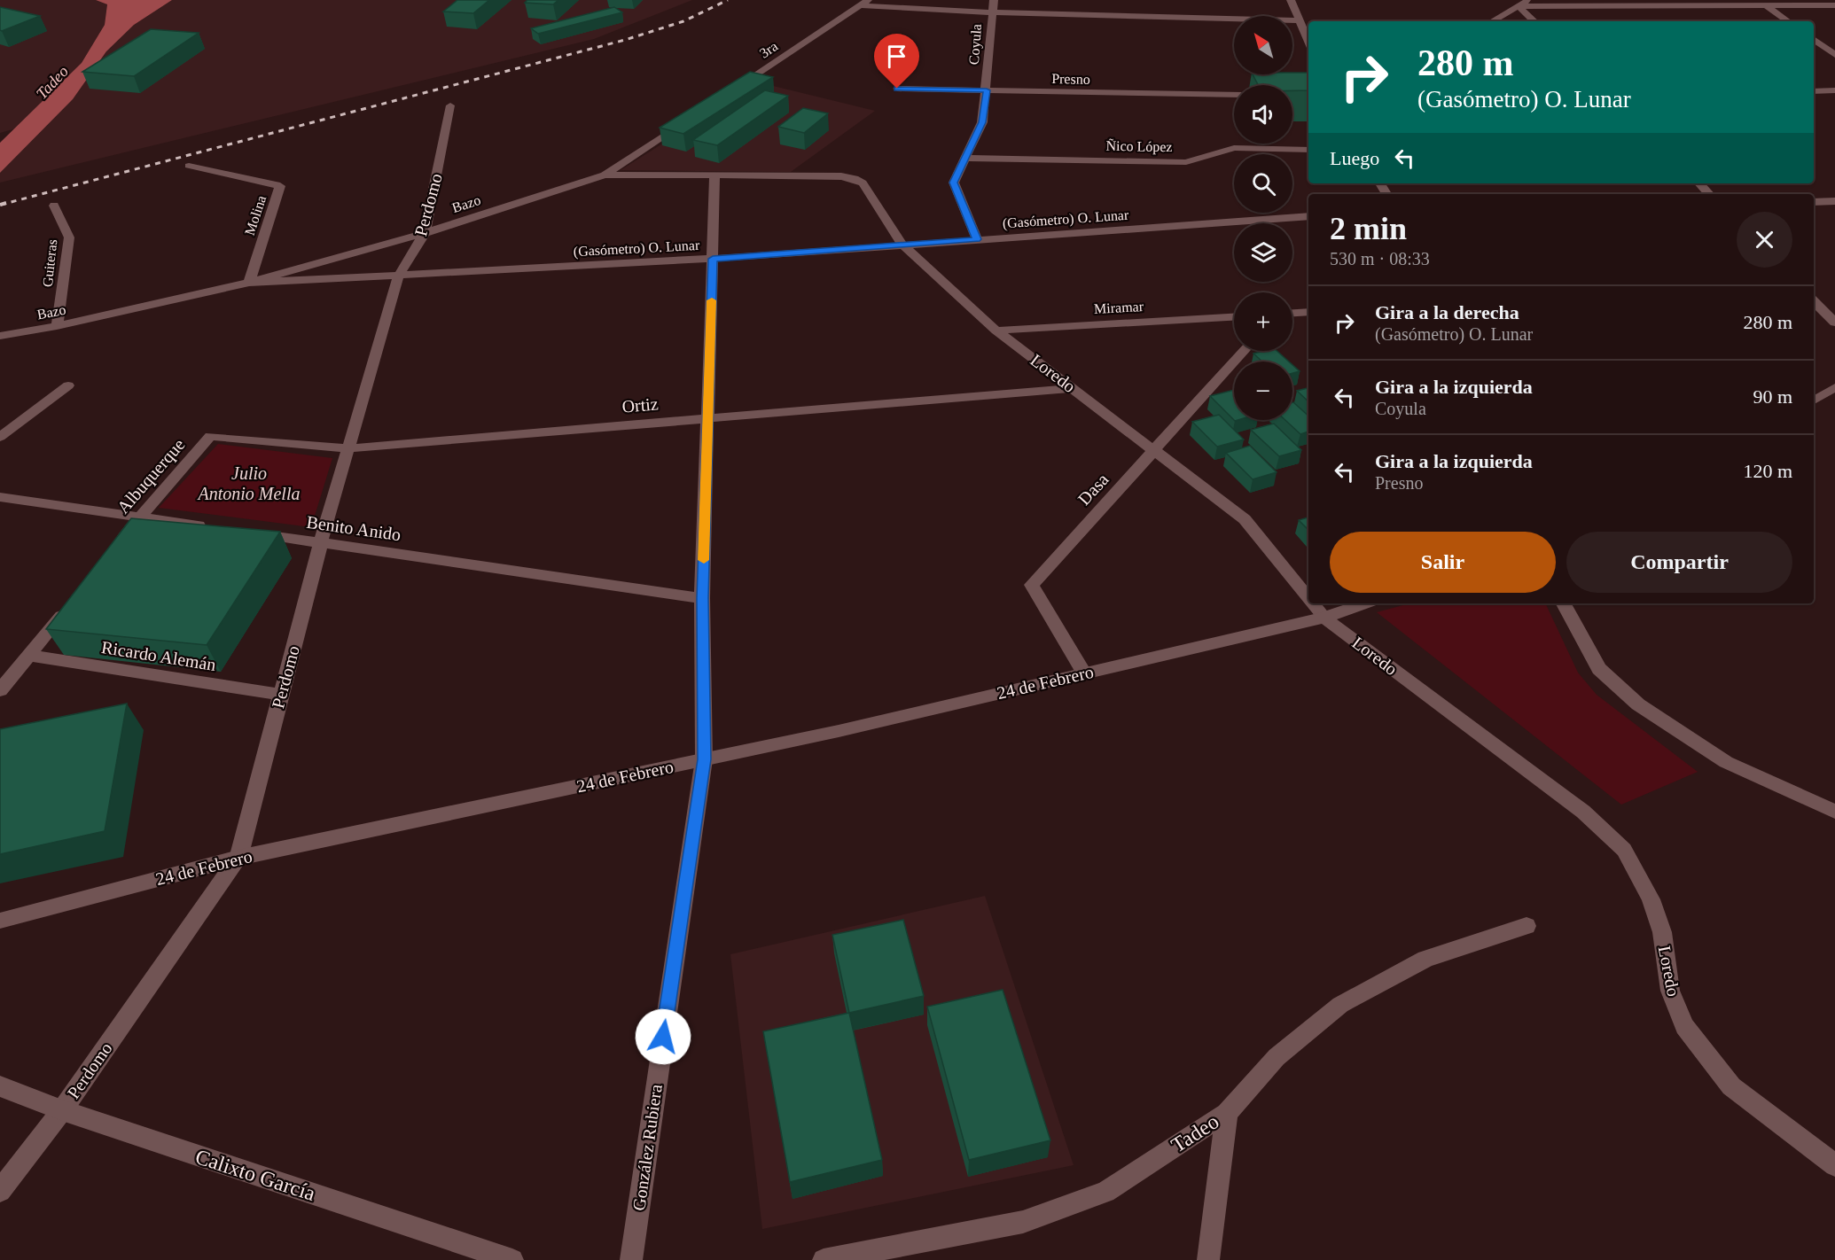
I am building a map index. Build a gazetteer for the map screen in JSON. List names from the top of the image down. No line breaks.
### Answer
{"streets":{"street":["Coyula","3ra","Presno","Ñico López","Bazo","Perdomo","Molina","(Gasómetro) O. Lunar","Guiteras","Miramar","Loredo","Ortiz","Albuquerque","Dasa","Benito Anido","Ricardo Alemán","24 de Febrero","Tadeo","González Rubiera","Calixto García"]},"crossings":[["Coyula","Presno"],["Coyula","Ñico López"],["Coyula","(Gasómetro) O. Lunar"],["Bazo","Perdomo"],["Bazo","Molina"],["Bazo","(Gasómetro) O. Lunar"],["Bazo","Guiteras"],["Bazo","Loredo"],["Bazo","González Rubiera"],["Perdomo","(Gasómetro) O. Lunar"],["Perdomo","Ortiz"],["Perdomo","Benito Anido"],["Perdomo","Ricardo Alemán"],["Perdomo","24 de Febrero"],["Perdomo","Calixto García"],["Molina","(Gasómetro) O. Lunar"],["(Gasómetro) O. Lunar","Loredo"],["(Gasómetro) O. Lunar","González Rubiera"],["Miramar","Loredo"],["Loredo","Ortiz"],["Loredo","Dasa"],["Loredo","24 de Febrero"],["Ortiz","Albuquerque"],["Ortiz","González Rubiera"],["Dasa","24 de Febrero"],["Benito Anido","González Rubiera"],["24 de Febrero","González Rubiera"]],"water":["Tadeo"],"parks":["Julio Antonio Mella"],"north":"top left","page":{"map_buttons":["+","−"],"turn":["280 m","(Gasómetro) O. Lunar"],"then":"Luego","heading":["2 min","530 m · 08:33"],"list":[{"name":"Gira a la derecha","note":"(Gasómetro) O. Lunar","value":"280 m"},{"name":"Gira a la izquierda","note":"Coyula","value":"90 m"},{"name":"Gira a la izquierda","note":"Presno","value":"120 m"}],"buttons":["Salir","Compartir"]}}
